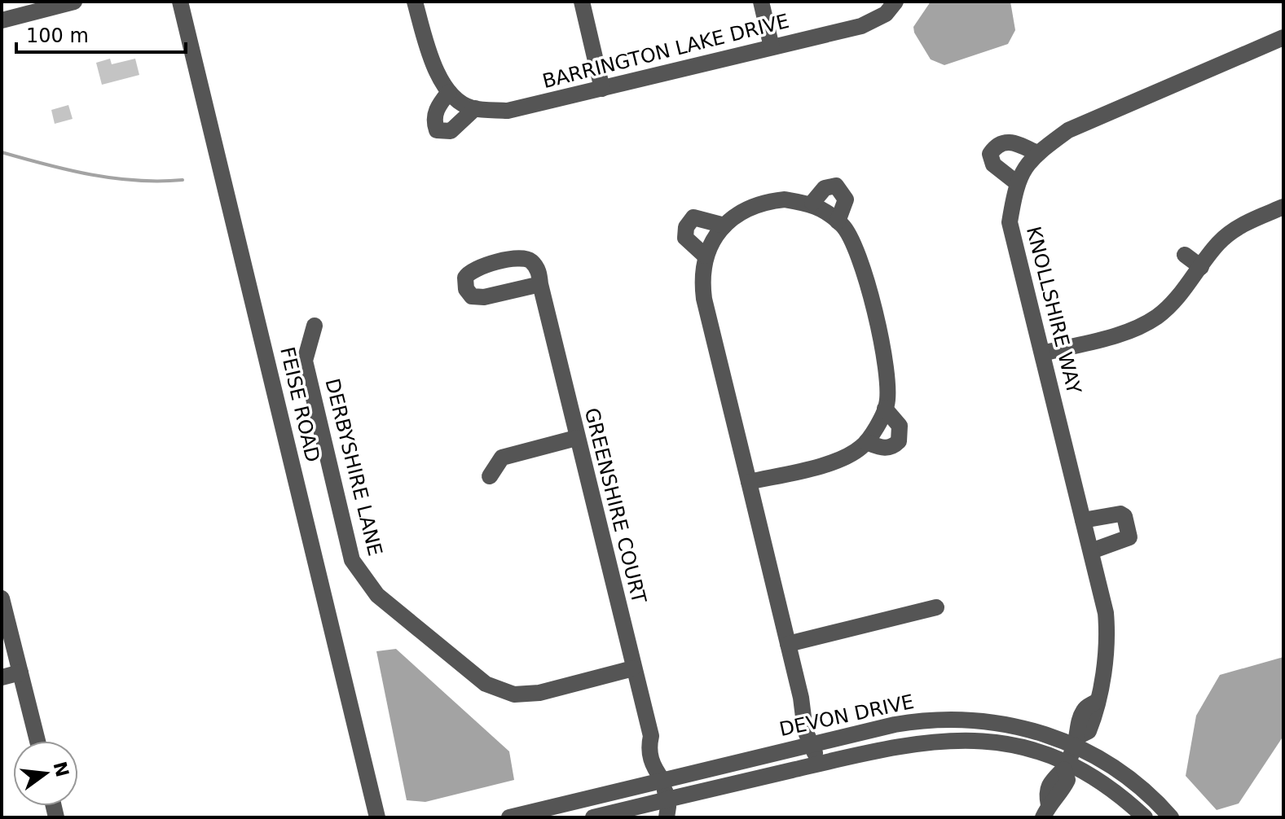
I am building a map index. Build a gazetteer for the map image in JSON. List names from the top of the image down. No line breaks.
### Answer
{"streets":{"street":["BARRINGTON LAKE DRIVE","KNOLLSHIRE WAY","FEISE ROAD","DERBYSHIRE LANE","GREENSHIRE COURT","DEVON DRIVE"]},"crossings":[["KNOLLSHIRE WAY","DEVON DRIVE"],["DERBYSHIRE LANE","GREENSHIRE COURT"],["GREENSHIRE COURT","DEVON DRIVE"]],"scale_bar":"100 m","north":"right"}
